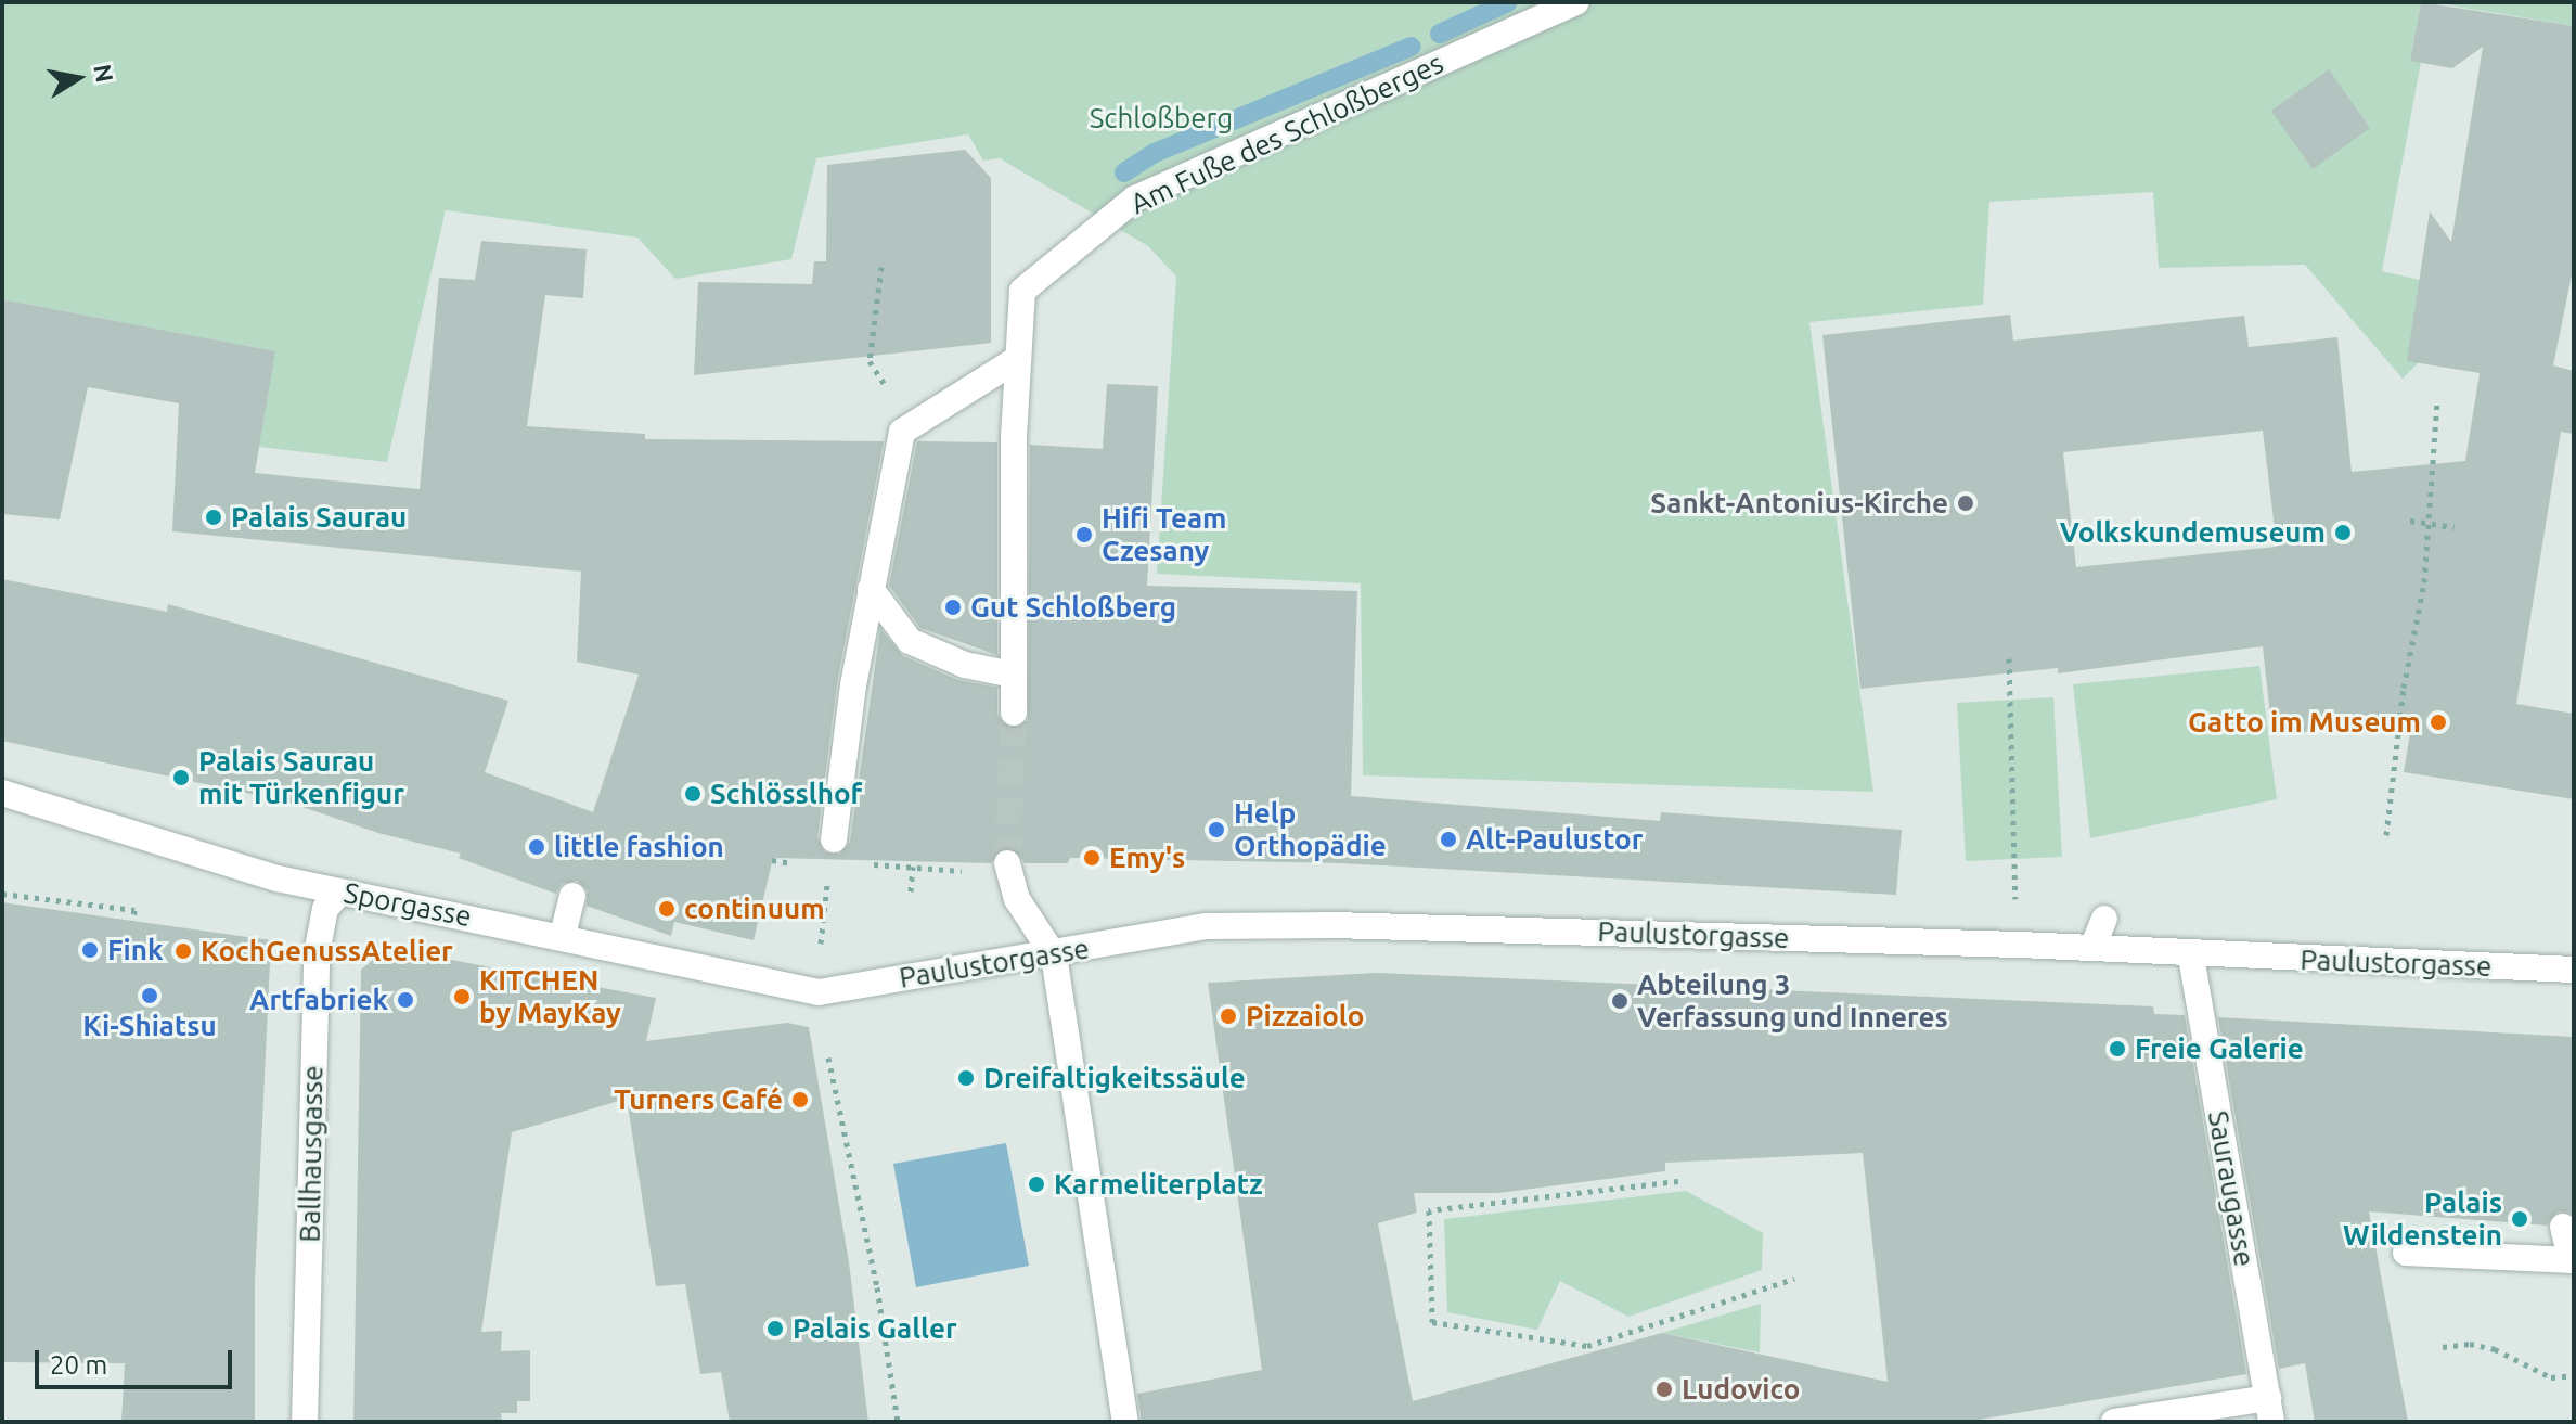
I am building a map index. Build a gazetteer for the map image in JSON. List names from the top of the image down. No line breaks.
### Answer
{"streets":{"street":["Am Fuße des Schloßberges","Sporgasse","Paulustorgasse","Ballhausgasse","Sauraugasse"]},"crossings":[["Sporgasse","Paulustorgasse"],["Sporgasse","Ballhausgasse"],["Paulustorgasse","Sauraugasse"]],"parks":["Schloßberg"],"places":["Sankt-Antonius-Kirche","Palais Saurau","Volkskundemuseum","Hifi Team Czesany","Gut Schloßberg","Gatto im Museum","Palais Saurau mit Türkenfigur","Schlösslhof","Help Orthopädie","Alt-Paulustor","little fashion","Emy's","continuum","Fink","KochGenussAtelier","Ki-Shiatsu","KITCHEN by MayKay","Artfabriek","Abteilung 3 Verfassung und Inneres","Pizzaiolo","Freie Galerie","Dreifaltigkeitssäule","Turners Café","Karmeliterplatz","Palais Wildenstein","Palais Galler","Ludovico"],"scale_bar":"20 m","north":"right"}
